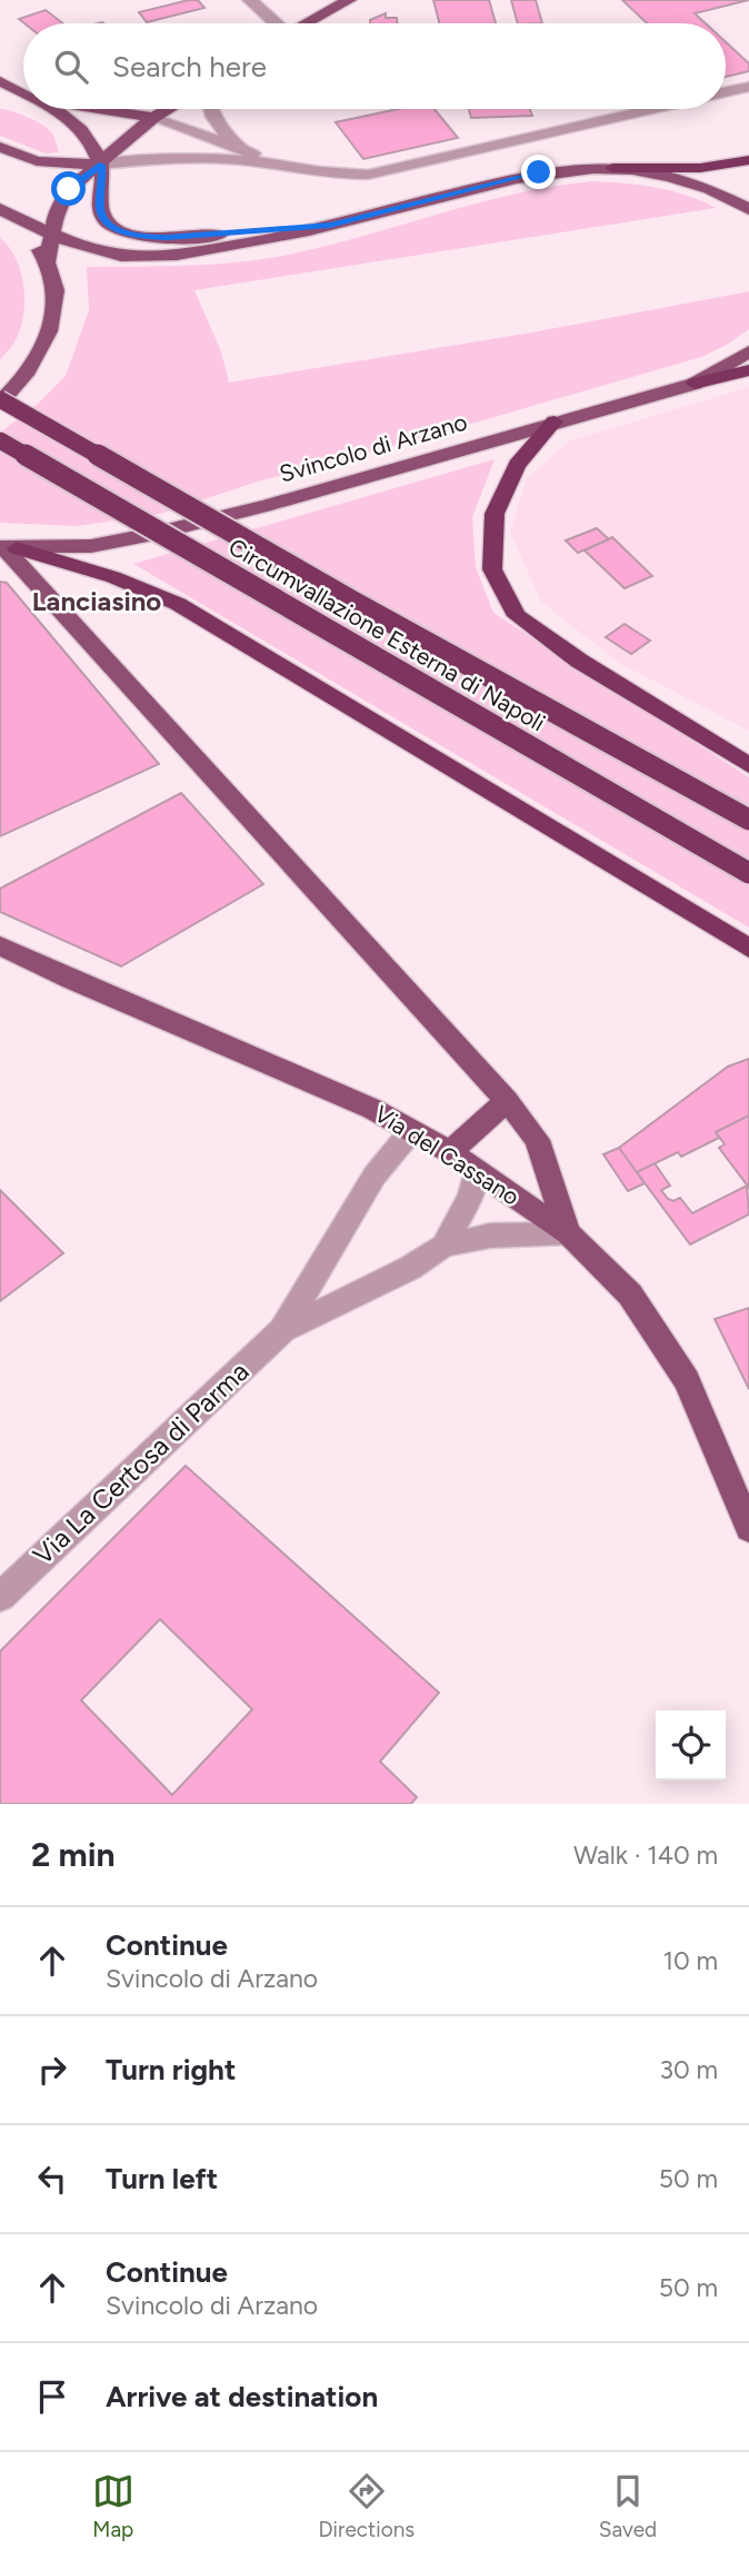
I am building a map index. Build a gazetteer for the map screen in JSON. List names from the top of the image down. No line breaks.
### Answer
{"streets":{"highway":["Circumvallazione Esterna di Napoli"],"main road":["Svincolo di Arzano","Via del Cassano"],"street":["Via La Certosa di Parma"]},"crossings":[["Via del Cassano","Via La Certosa di Parma"]],"districts":["Lanciasino"],"page":{"search":"Search here","heading":["2 min","Walk · 140 m"],"list":[["Continue","Svincolo di Arzano","10 m"],["Turn right","30 m"],["Turn left","50 m"],["Continue","Svincolo di Arzano","50 m"],"Arrive at destination"],"nav":["Map","Directions","Saved"]}}
